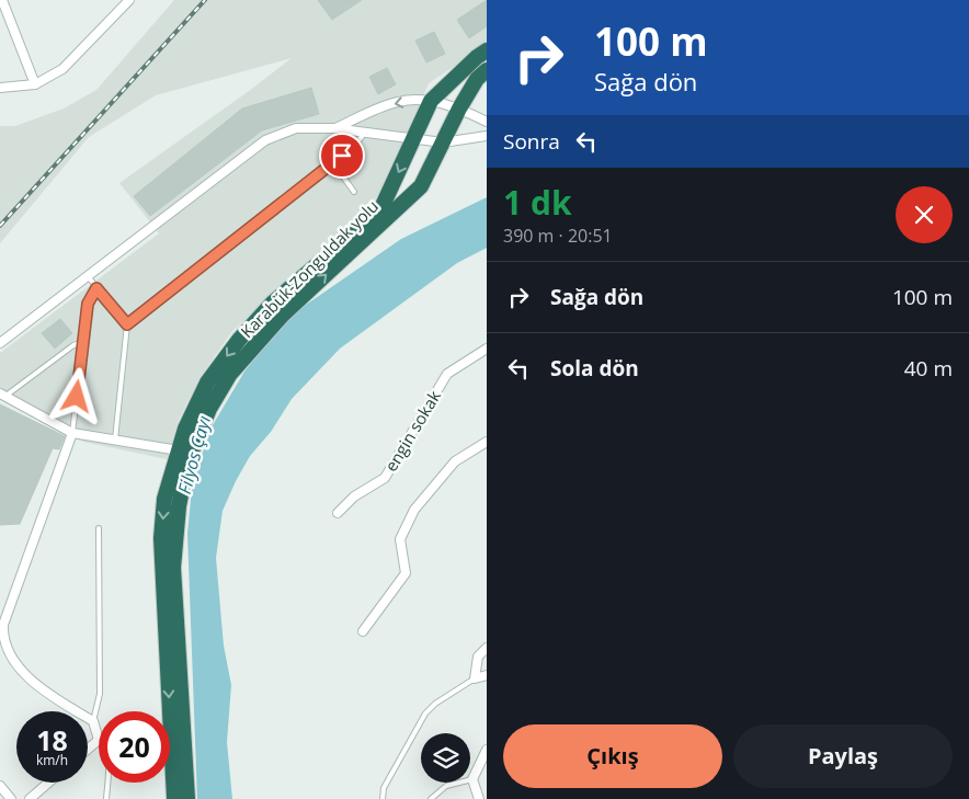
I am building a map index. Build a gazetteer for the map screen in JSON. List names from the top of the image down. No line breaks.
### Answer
{"streets":{"highway":["Karabük-Zonguldak yolu"],"street":["engin sokak"]},"water":["Filyos Çayı"],"page":{"turn":["100 m","Sağa dön"],"then":"Sonra","heading":["1 dk","390 m · 20:51"],"list":[{"name":"Sağa dön","value":"100 m"},{"name":"Sola dön","value":"40 m"}],"speed":"18 km/h","limit":"20","buttons":["Çıkış","Paylaş"]}}
